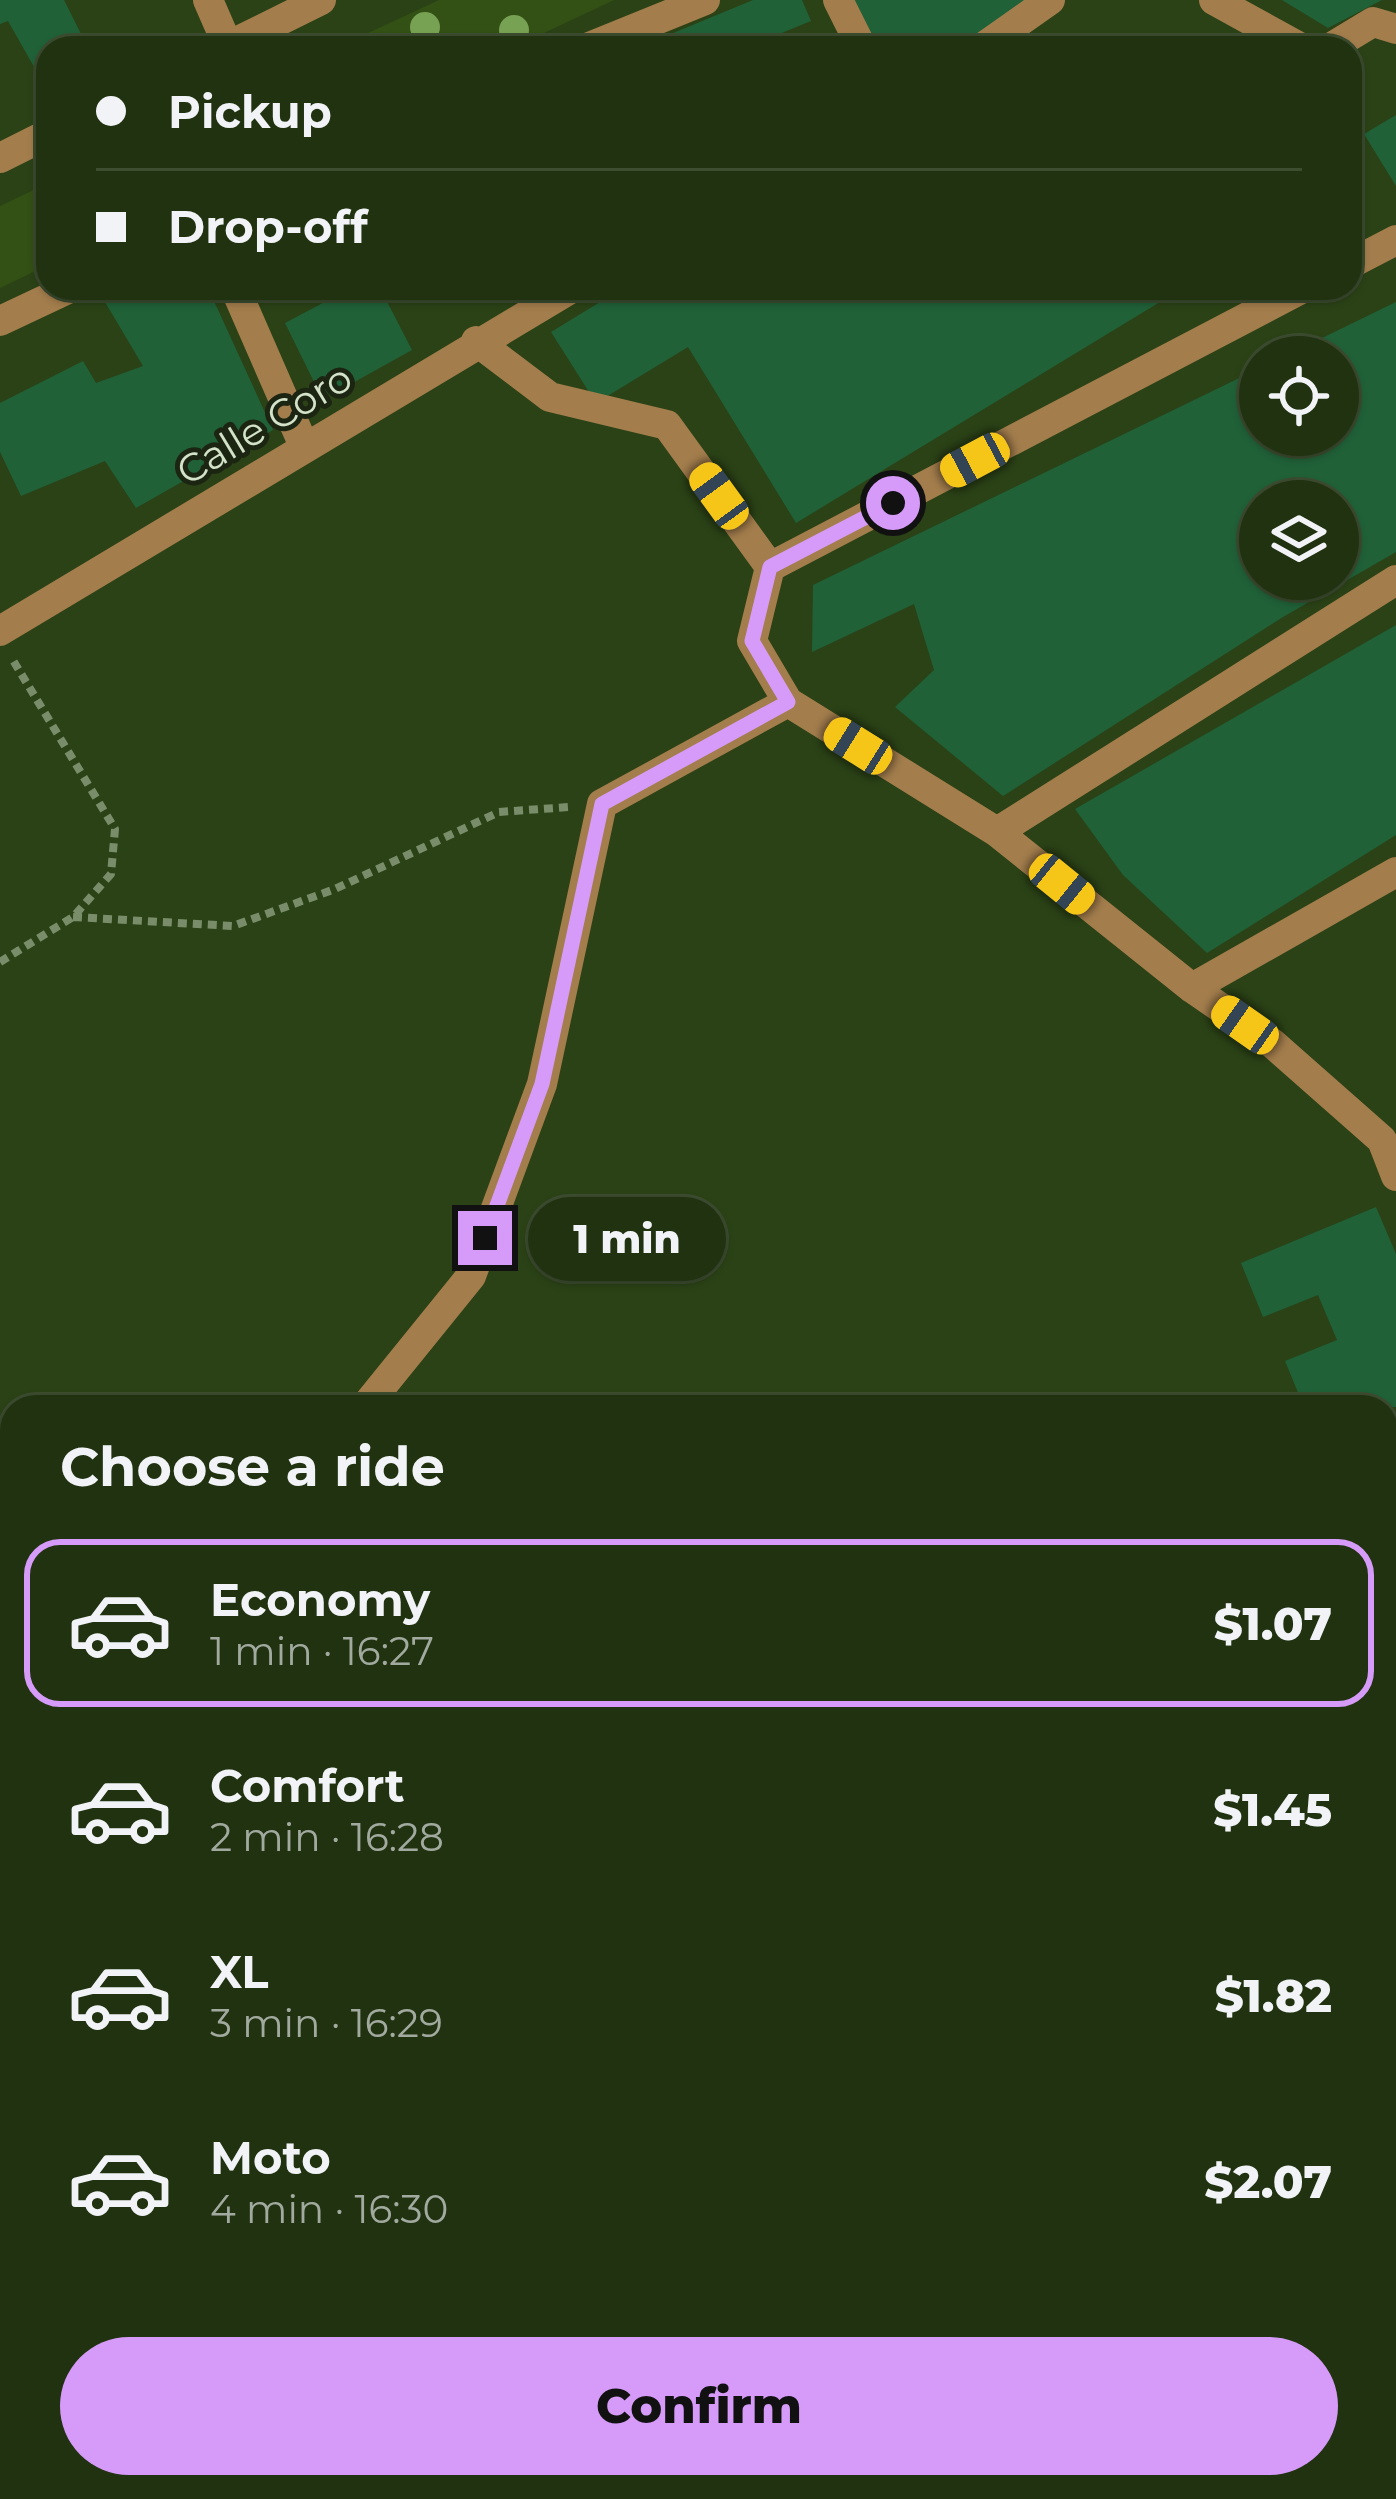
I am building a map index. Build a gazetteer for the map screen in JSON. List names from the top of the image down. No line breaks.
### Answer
{"streets":{"street":["Calle Coro"]},"page":{"banner":["Pickup","Drop-off"],"bubble":"1 min","heading":"Choose a ride","list":[{"name":"Economy","note":"1 min · 16:27","value":"$1.07"},{"name":"Comfort","note":"2 min · 16:28","value":"$1.45"},{"name":"XL","note":"3 min · 16:29","value":"$1.82"},{"name":"Moto","note":"4 min · 16:30","value":"$2.07"}],"buttons":"Confirm"}}
